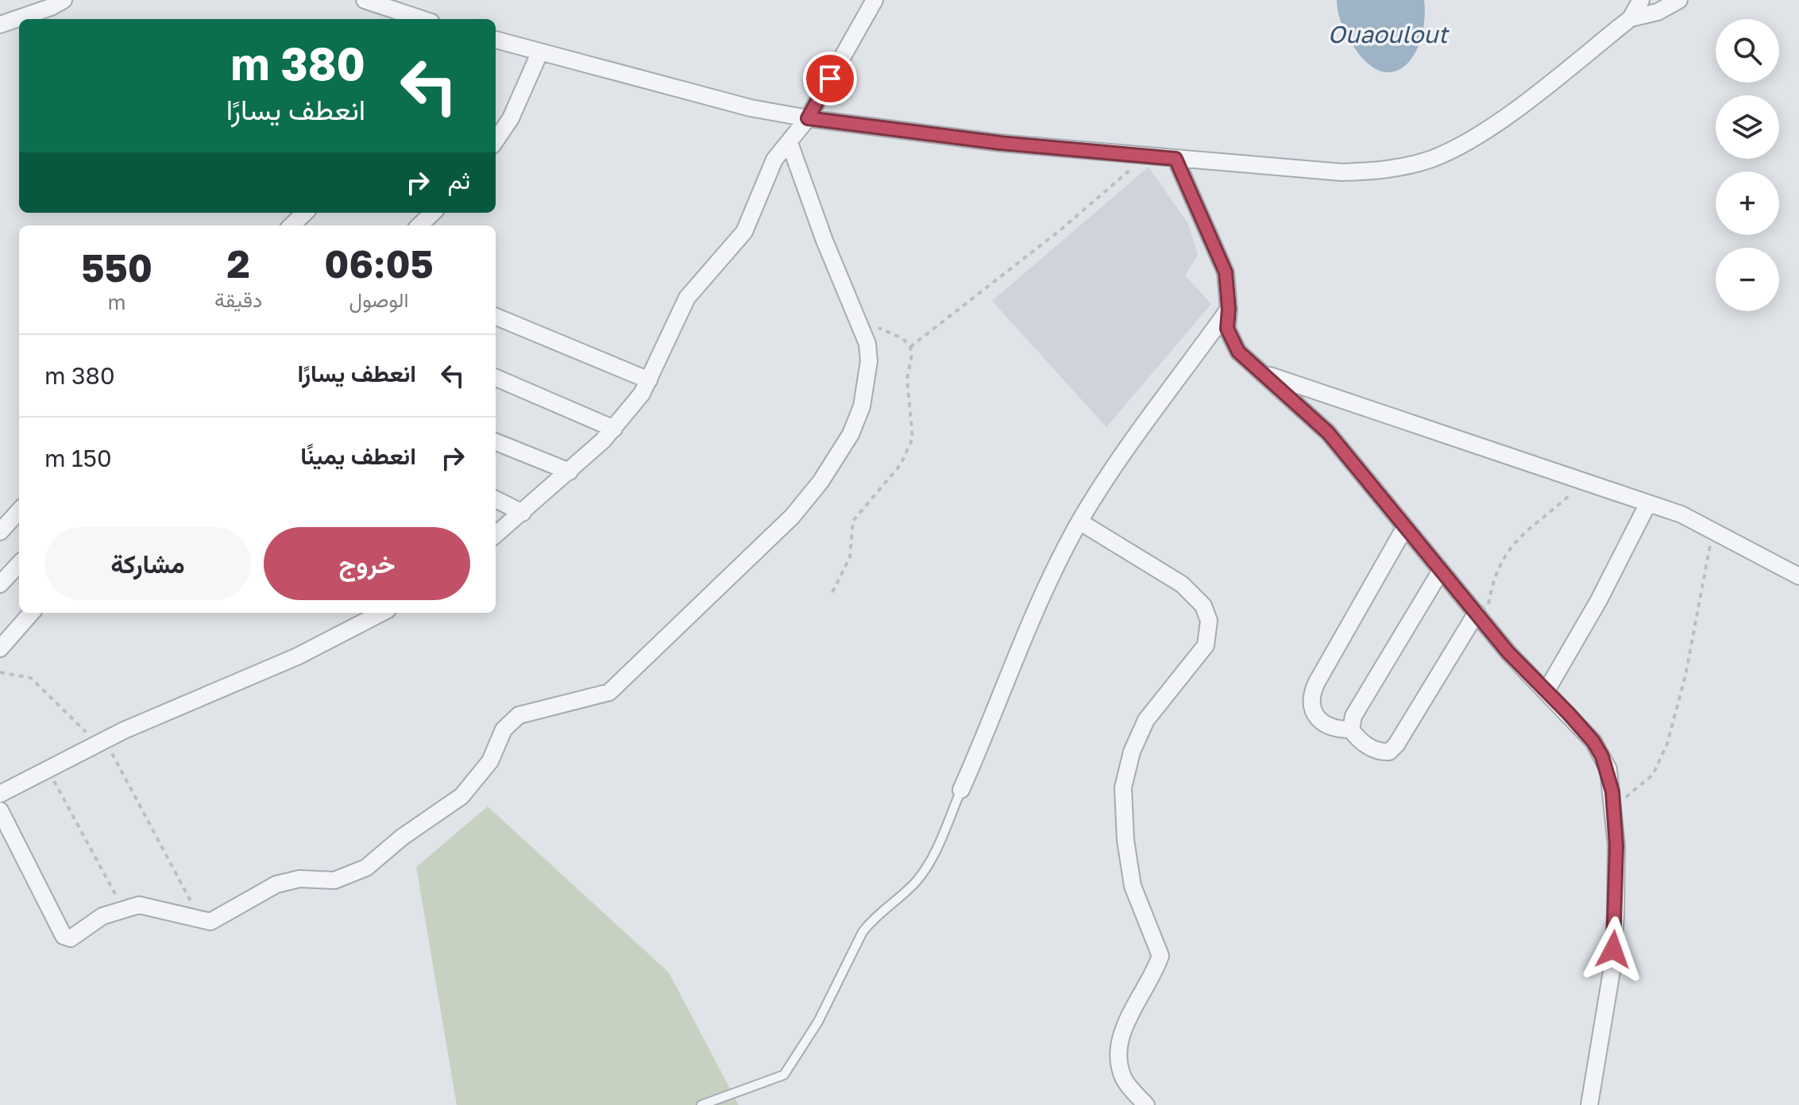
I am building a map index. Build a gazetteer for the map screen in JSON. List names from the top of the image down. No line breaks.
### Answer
{"water":["Ouaoulout"],"page":{"map_buttons":["+","−"],"turn":["380 m","انعطف يسارًا"],"then":"ثم","eta":["06:05","الوصول","2","دقيقة","550","m"],"list":[{"name":"انعطف يسارًا","value":"380 m"},{"name":"انعطف يمينًا","value":"150 m"}],"buttons":["خروج","مشاركة"]}}
